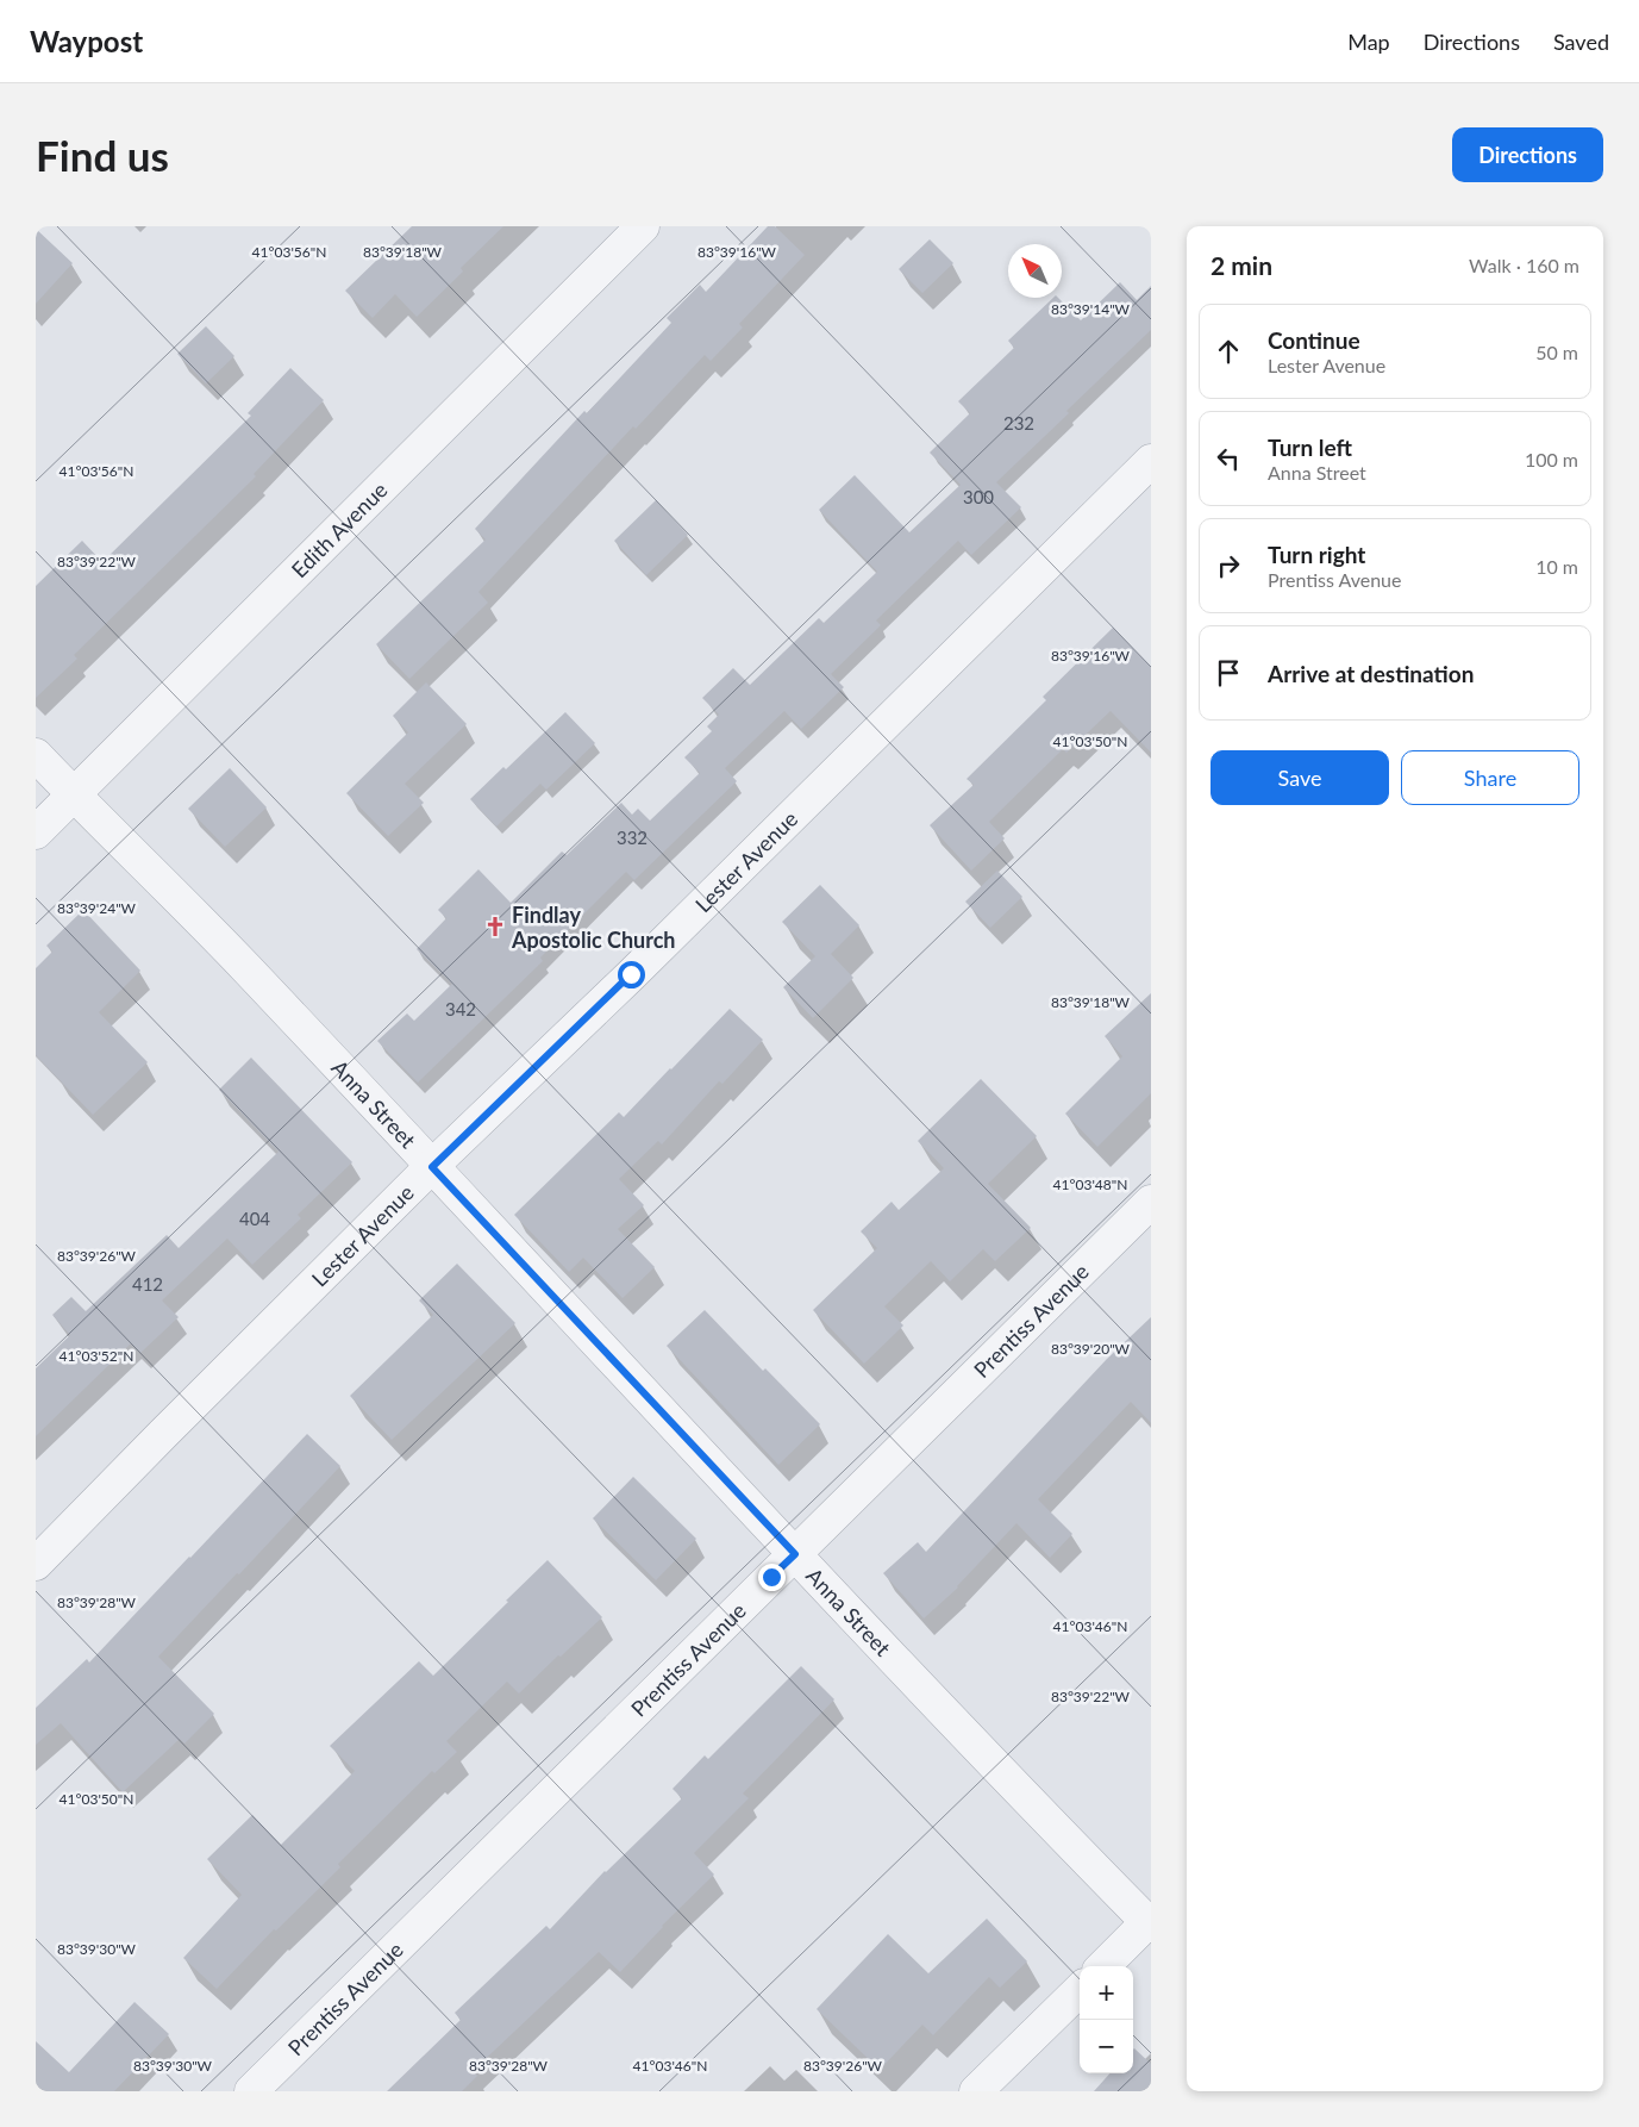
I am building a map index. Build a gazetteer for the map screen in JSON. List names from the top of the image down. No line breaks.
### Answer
{"streets":{"street":["Edith Avenue","Lester Avenue","Anna Street","Prentiss Avenue"]},"crossings":[["Edith Avenue","Anna Street"],["Lester Avenue","Anna Street"],["Anna Street","Prentiss Avenue"]],"places":{"church":["Findlay Apostolic Church"]},"house_numbers":["232","300","332","342","404","412"],"north":"top left","page":{"header":"Waypost","nav":["Map","Directions","Saved"],"buttons":["Directions",["Save","Share"]],"title":"Find us","heading":["2 min","Walk · 160 m"],"list":[["Continue","Lester Avenue","50 m"],["Turn left","Anna Street","100 m"],["Turn right","Prentiss Avenue","10 m"],"Arrive at destination"],"map_buttons":["+","−"]},"coordinates":["41°03'56\"N","83°39'18\"W","83°39'16\"W","83°39'14\"W","83°39'22\"W","41°03'50\"N","83°39'24\"W","41°03'48\"N","83°39'26\"W","83°39'20\"W","41°03'52\"N","83°39'28\"W","41°03'46\"N","83°39'30\"W"]}
